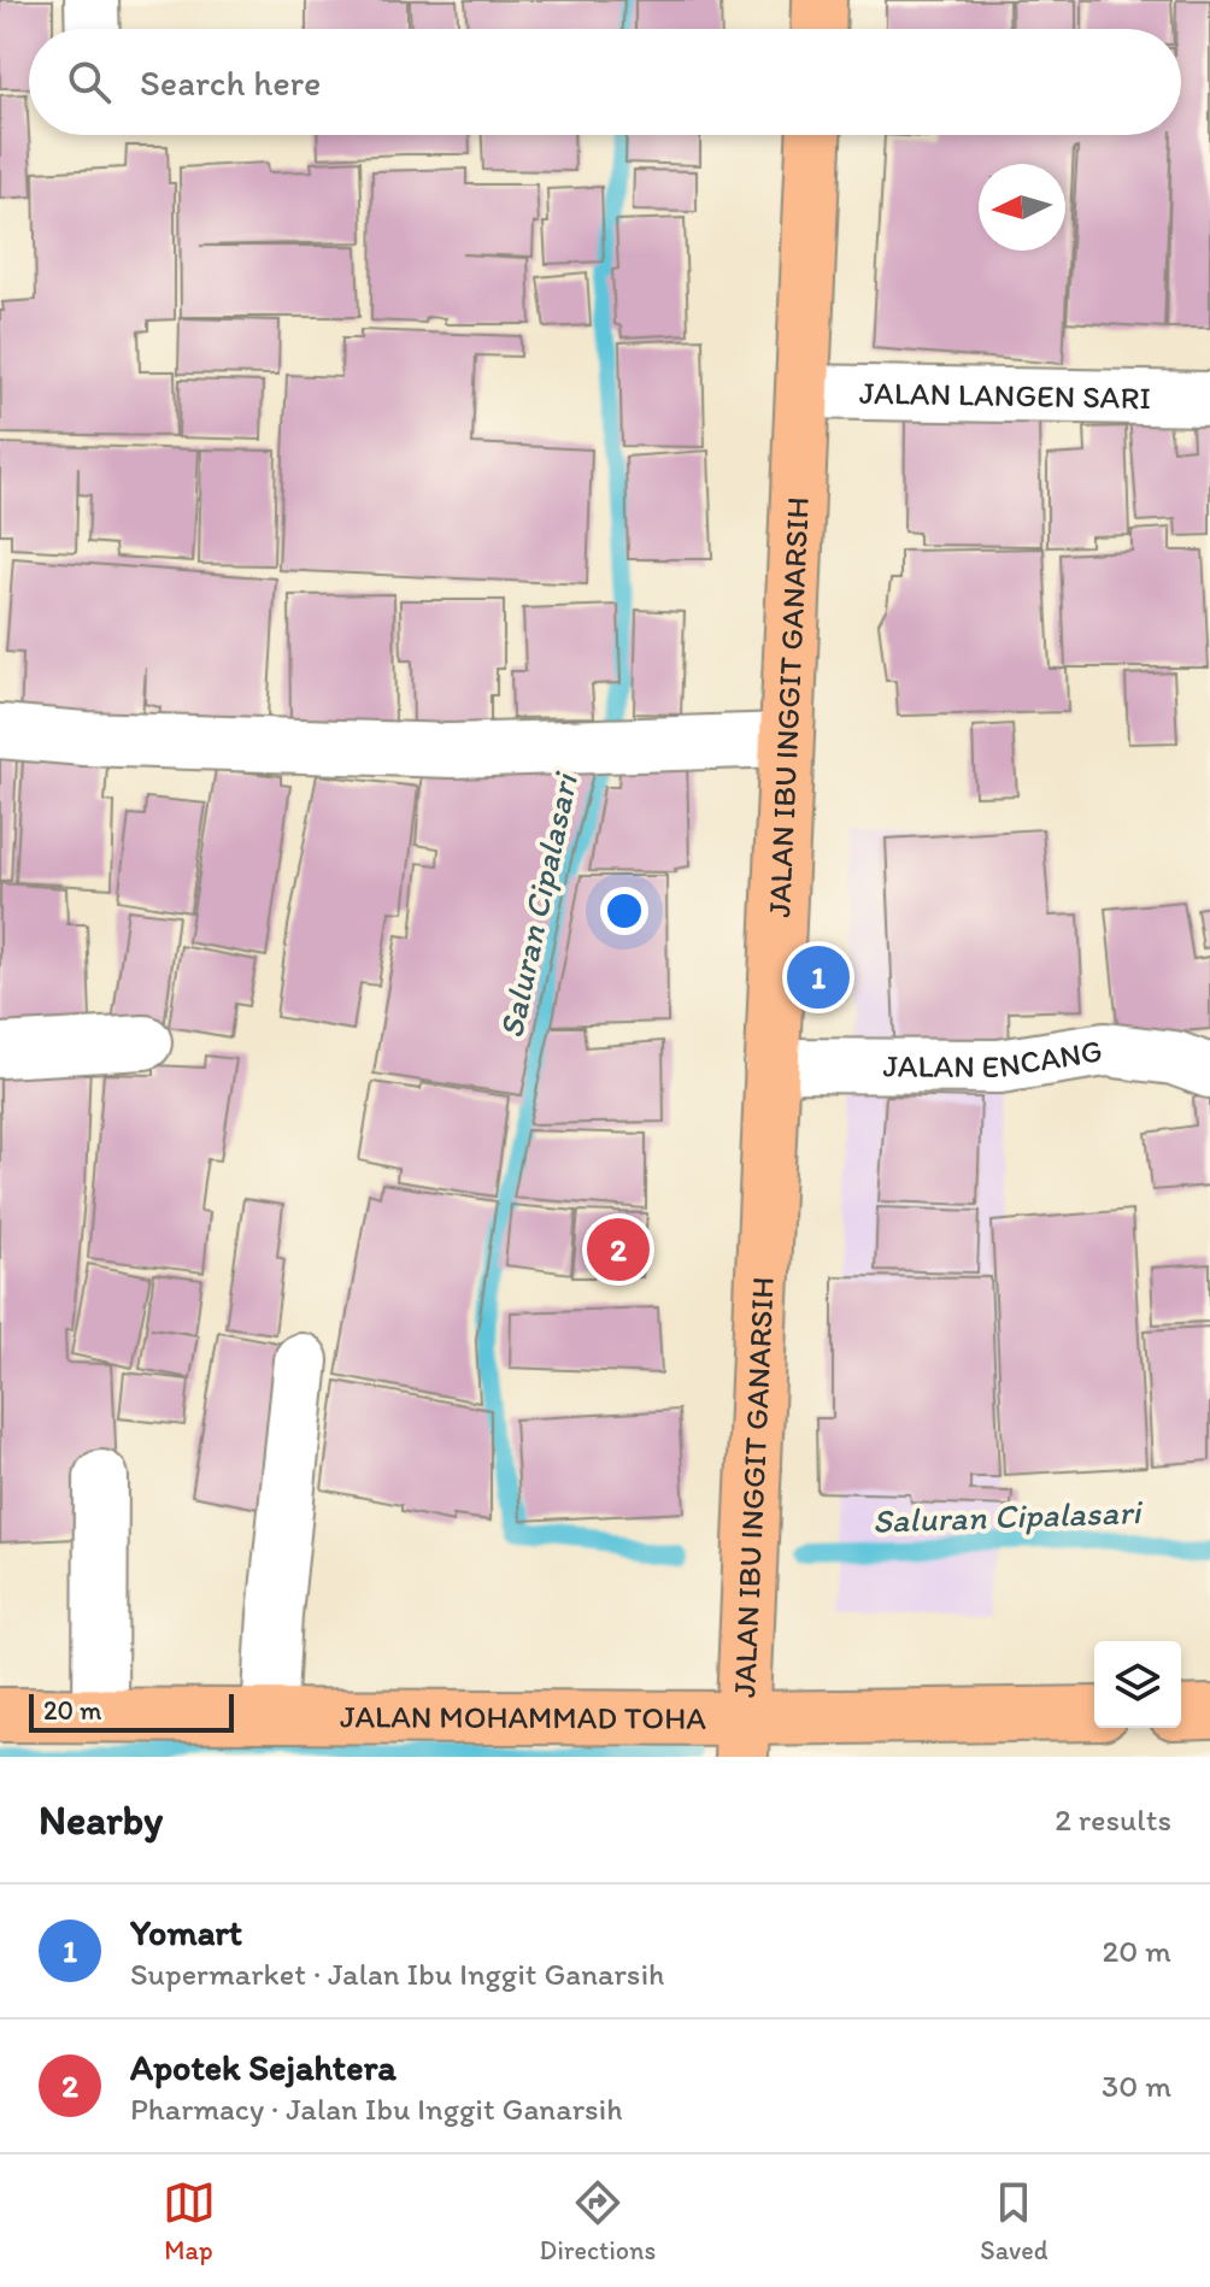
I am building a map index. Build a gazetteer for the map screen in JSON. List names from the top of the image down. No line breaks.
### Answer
{"streets":{"main road":["JALAN IBU INGGIT GANARSIH","JALAN MOHAMMAD TOHA"],"street":["JALAN LANGEN SARI","JALAN ENCANG"]},"crossings":[["JALAN LANGEN SARI","JALAN IBU INGGIT GANARSIH"],["JALAN IBU INGGIT GANARSIH","JALAN ENCANG"],["JALAN IBU INGGIT GANARSIH","JALAN MOHAMMAD TOHA"]],"water":["Saluran Cipalasari"],"scale_bar":"20 m","north":"left","page":{"search":"Search here","pins":["1","2"],"scale":"20 m","heading":["Nearby","2 results"],"list":[{"mark":"1","name":"Yomart","note":"Supermarket · Jalan Ibu Inggit Ganarsih","value":"20 m"},{"mark":"2","name":"Apotek Sejahtera","note":"Pharmacy · Jalan Ibu Inggit Ganarsih","value":"30 m"}],"nav":["Map","Directions","Saved"]}}
